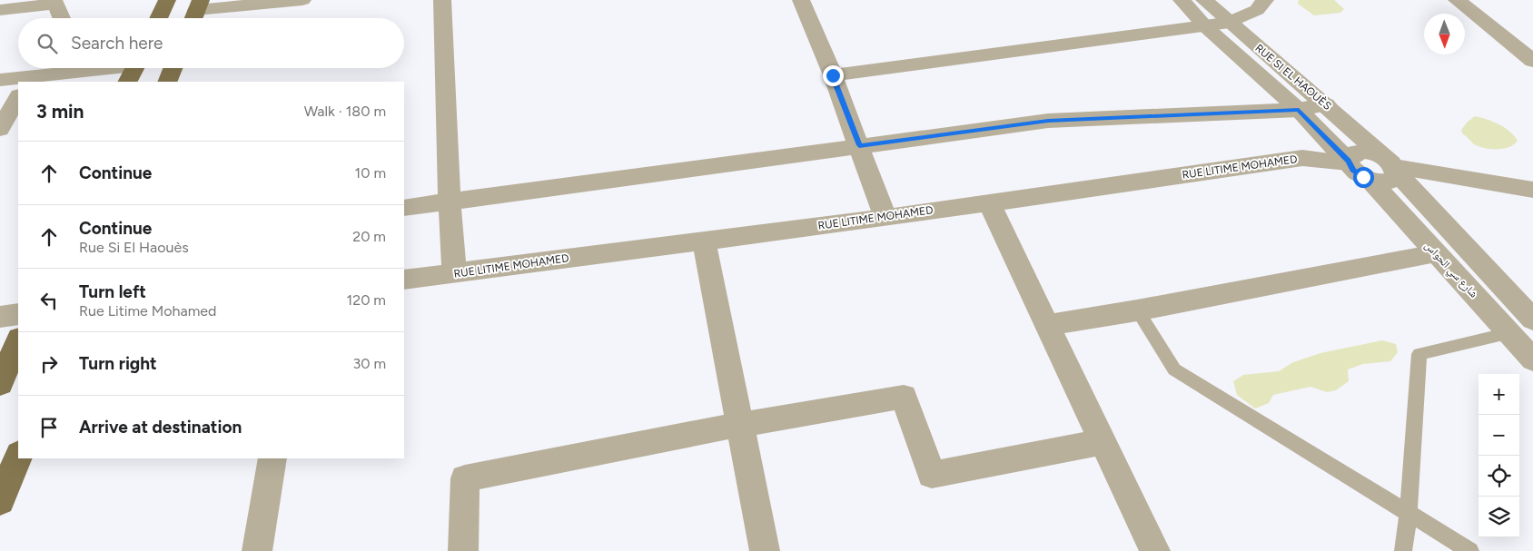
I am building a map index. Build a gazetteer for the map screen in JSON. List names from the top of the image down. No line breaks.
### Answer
{"streets":{"street":["RUE SI EL HAOUÈS","RUE LITIME MOHAMED","شارع سي الحواس"]},"crossings":[["RUE SI EL HAOUÈS","RUE LITIME MOHAMED"],["RUE SI EL HAOUÈS","شارع سي الحواس"]],"north":"bottom","page":{"search":"Search here","heading":["3 min","Walk · 180 m"],"list":[["Continue","10 m"],["Continue","Rue Si El Haouès","20 m"],["Turn left","Rue Litime Mohamed","120 m"],["Turn right","30 m"],"Arrive at destination"],"map_buttons":["+","−"]}}
